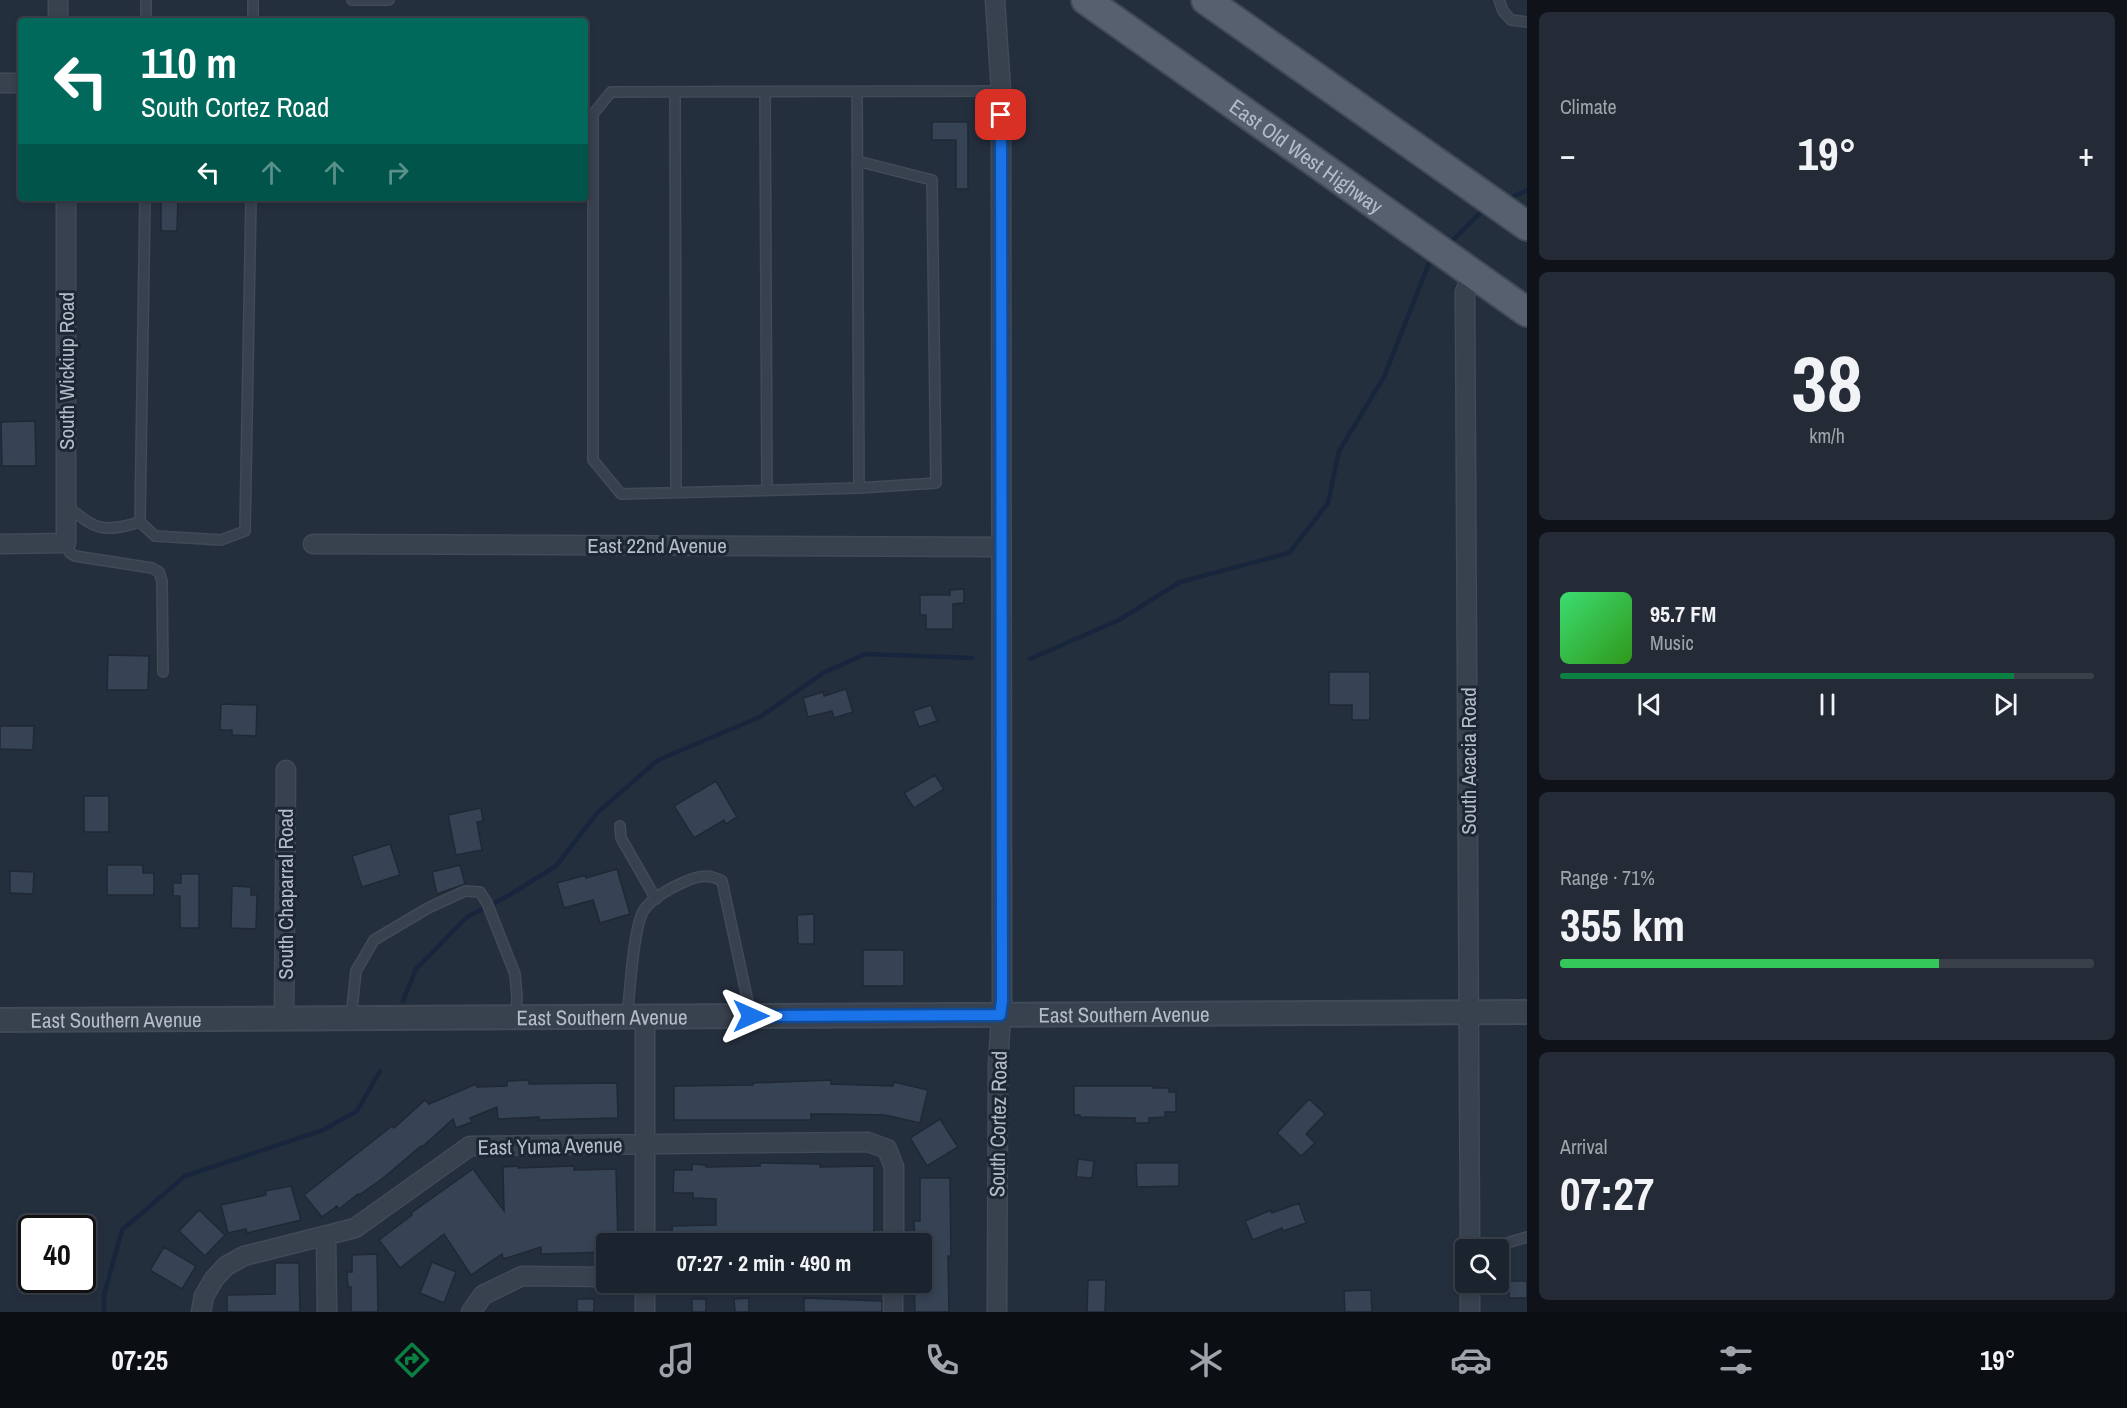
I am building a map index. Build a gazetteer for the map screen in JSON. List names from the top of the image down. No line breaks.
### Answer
{"streets":{"main road":["East Old West Highway"],"street":["South Wickiup Road","East 22nd Avenue","South Acacia Road","South Chaparral Road","East Southern Avenue","South Cortez Road","East Yuma Avenue"]},"crossings":[["East Old West Highway","South Acacia Road"],["East 22nd Avenue","South Cortez Road"],["South Acacia Road","East Southern Avenue"],["South Chaparral Road","East Southern Avenue"],["East Southern Avenue","South Cortez Road"]],"page":{"tile":["Climate",["38","km/h"],["Range · 71%","355 km"],["Arrival","07:27"]],"turn":["110 m","South Cortez Road"],"heat":["−","19°","+"],"song":["95.7 FM","Music"],"limit":"40","trip":"07:27 · 2 min · 490 m","tabs":["07:25","19°"]}}
